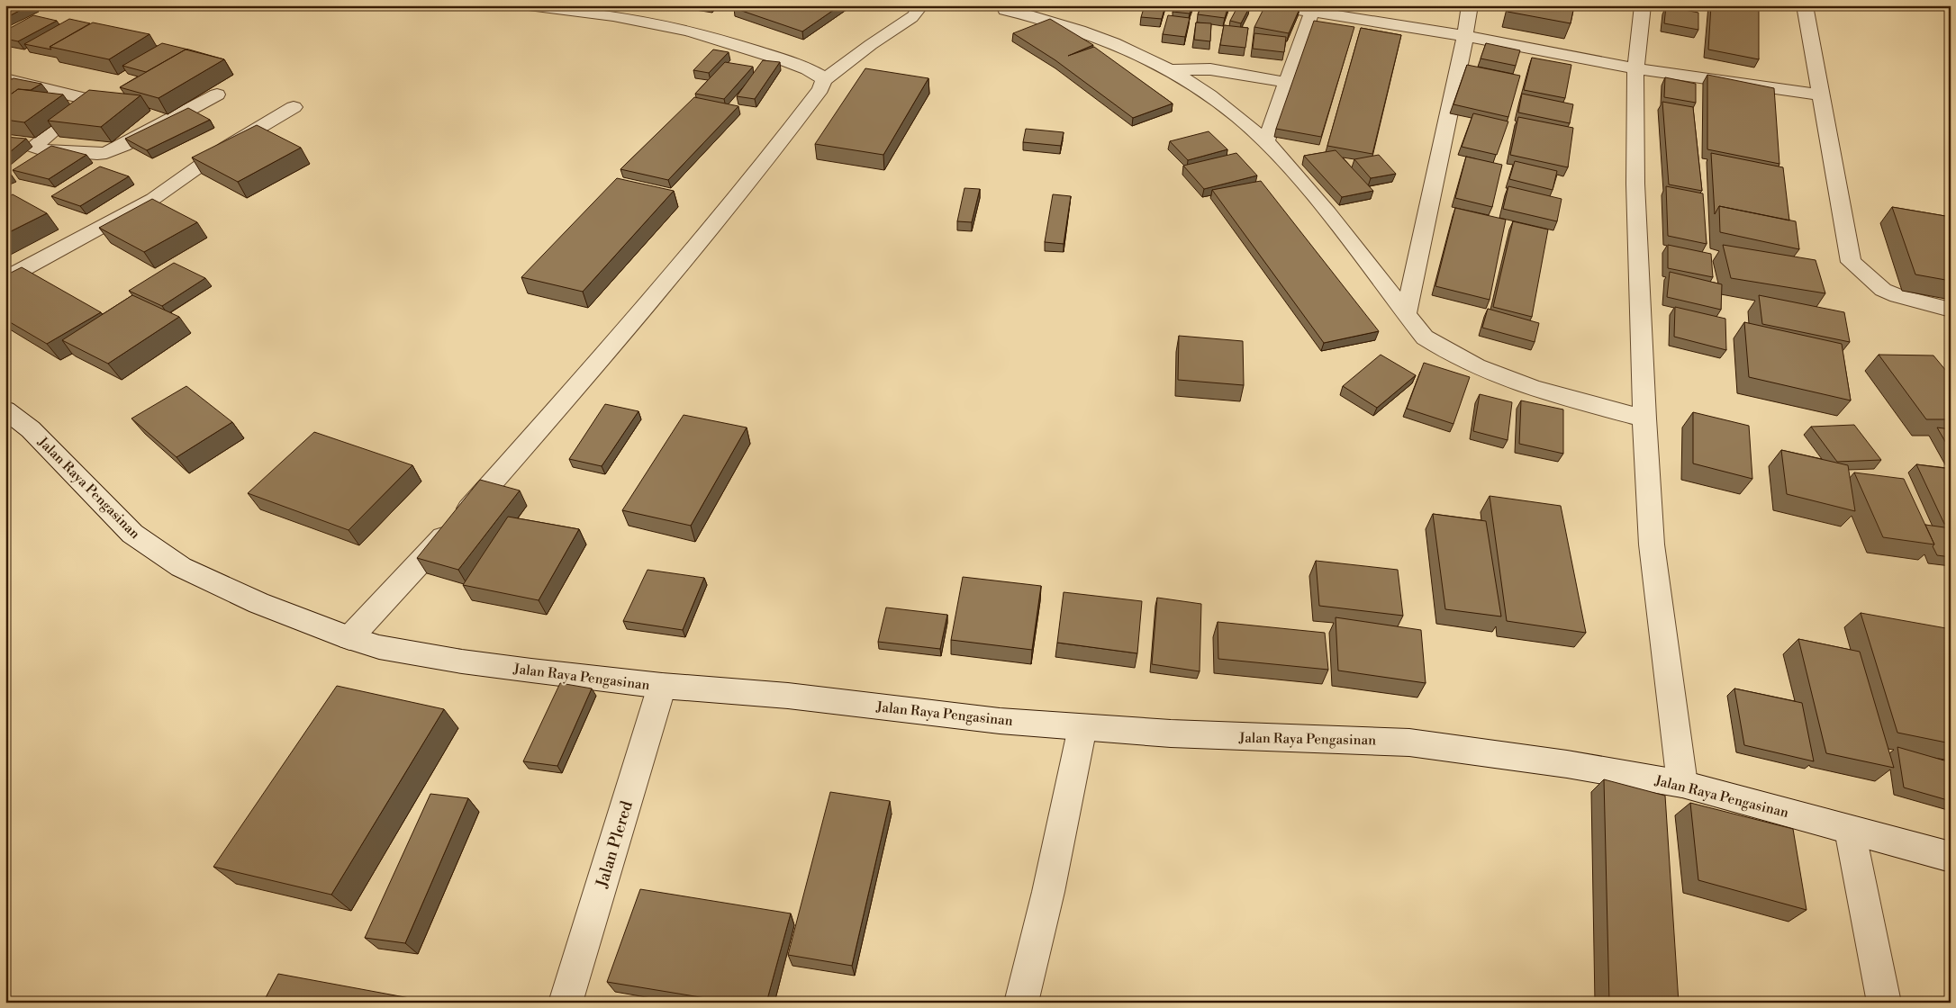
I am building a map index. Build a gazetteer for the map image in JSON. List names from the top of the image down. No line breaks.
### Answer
{"streets":{"street":["Jalan Raya Pengasinan","Jalan Plered"]},"crossings":[["Jalan Raya Pengasinan","Jalan Plered"]]}
